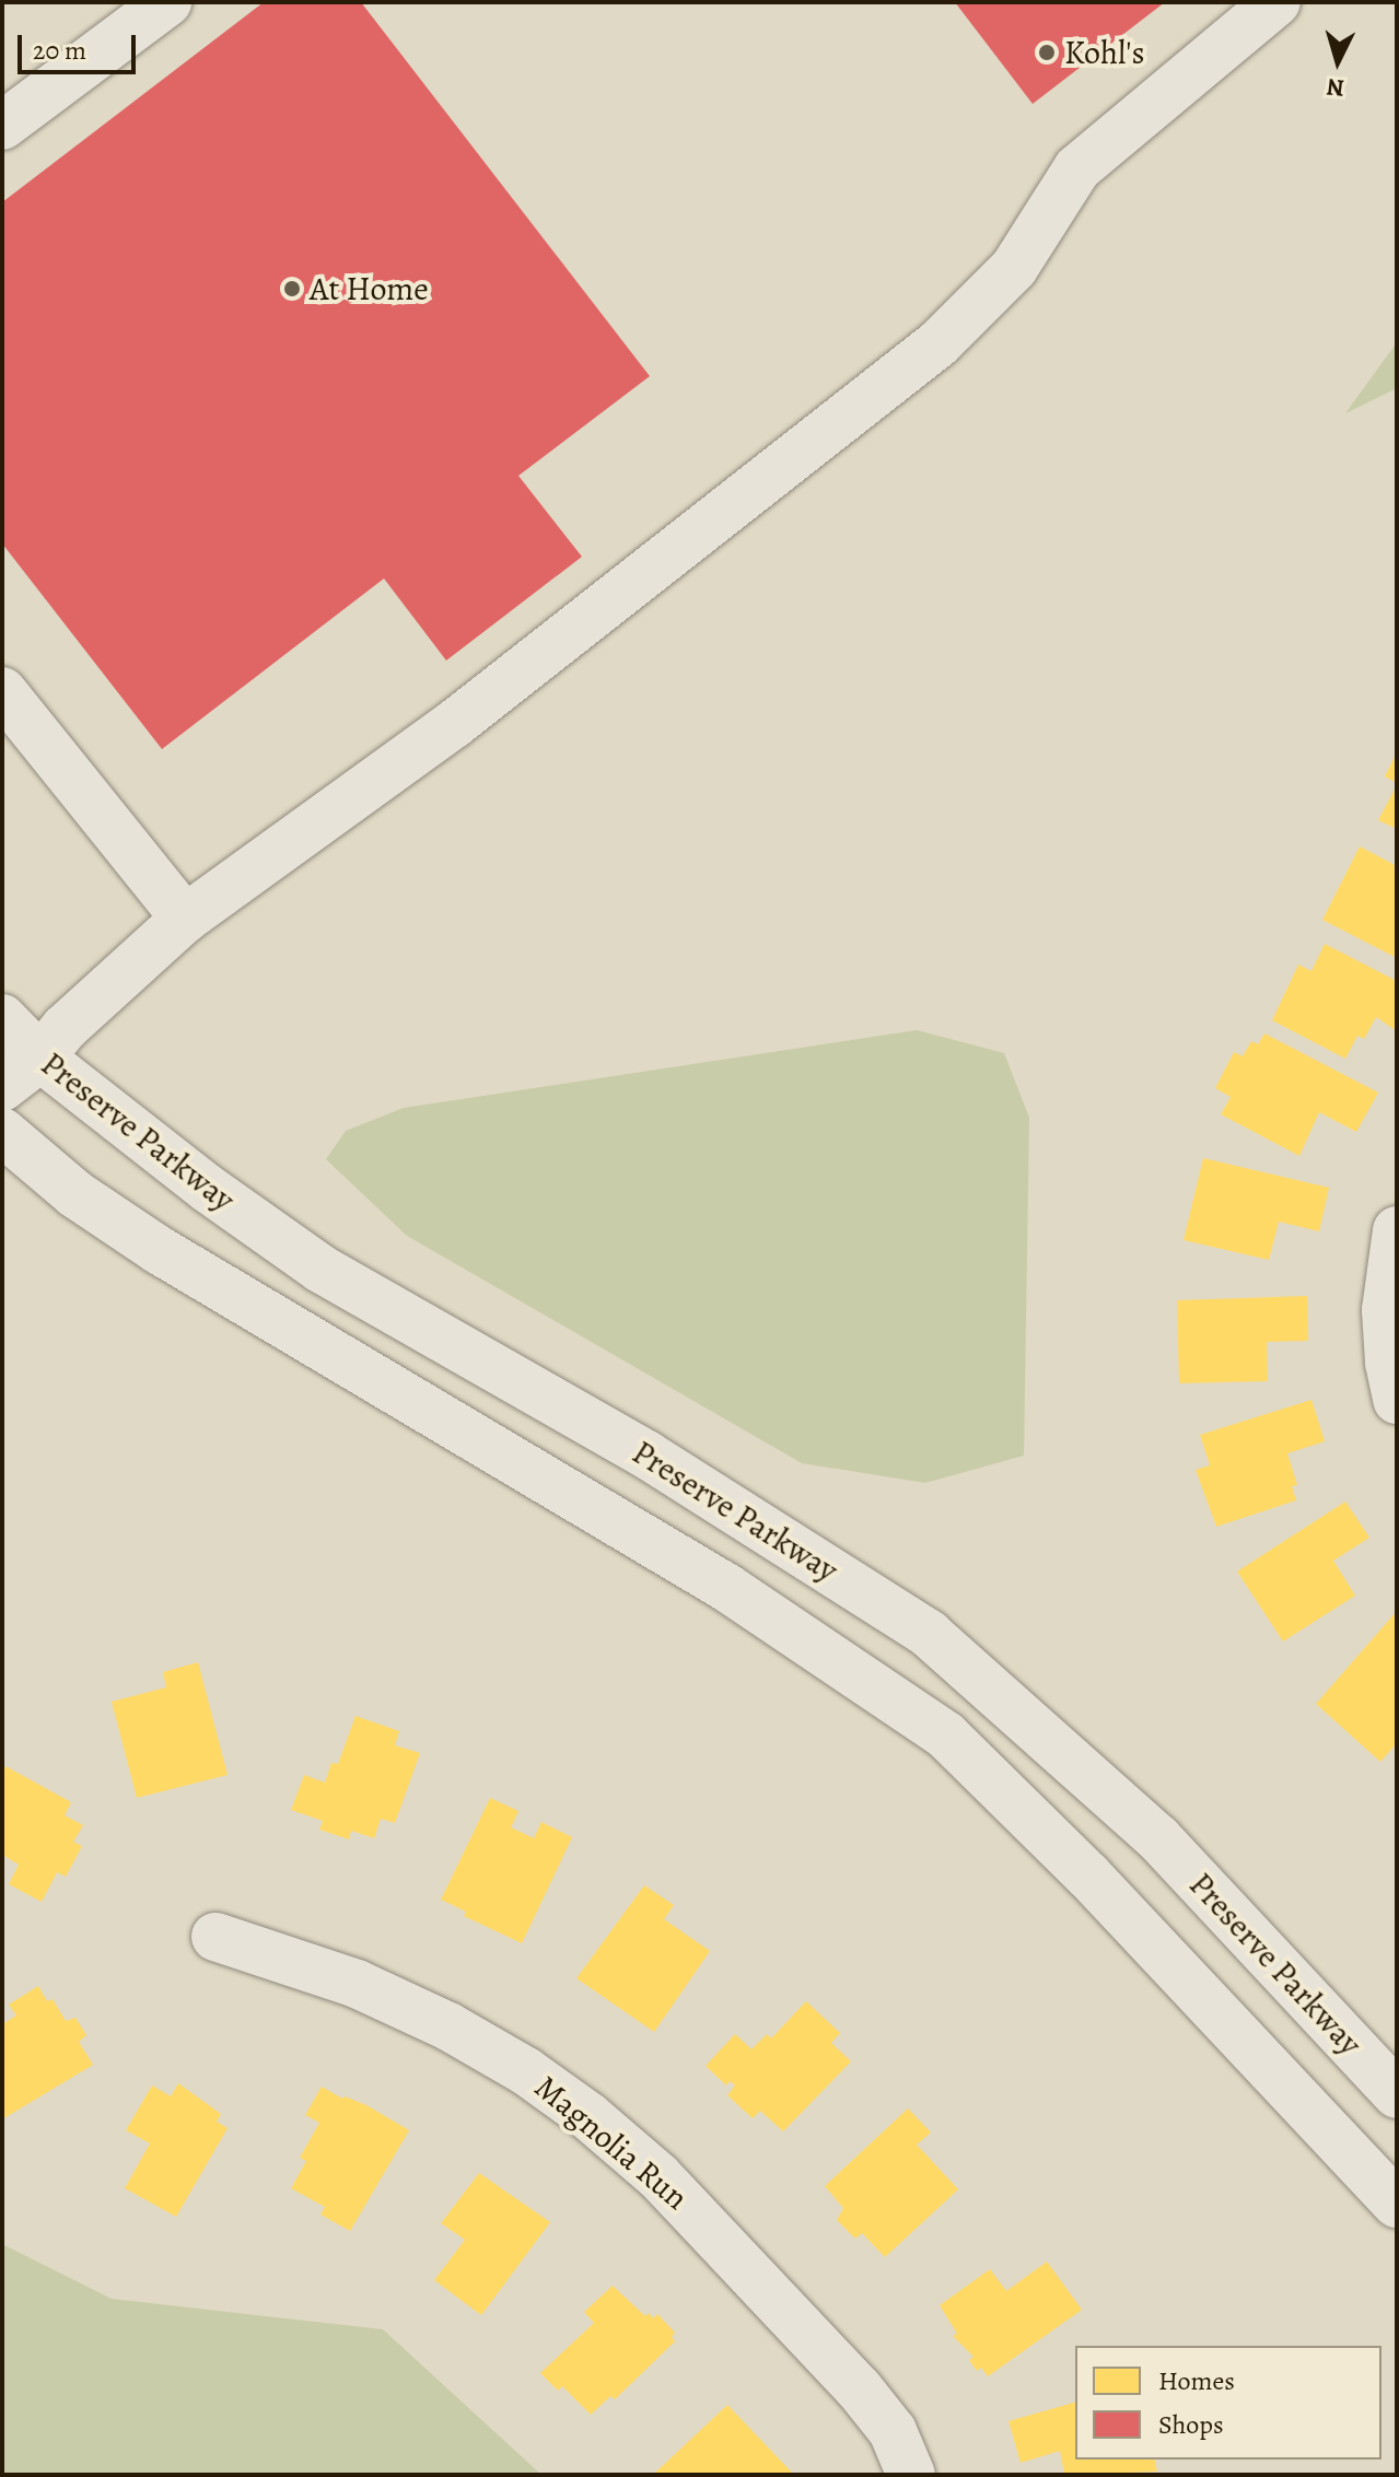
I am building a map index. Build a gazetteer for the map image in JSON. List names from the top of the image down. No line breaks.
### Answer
{"streets":{"street":["Preserve Parkway","Magnolia Run"]},"places":["Kohl's","At Home"],"legend":["Homes","Shops"],"scale_bar":"20 m","north":"bottom"}
